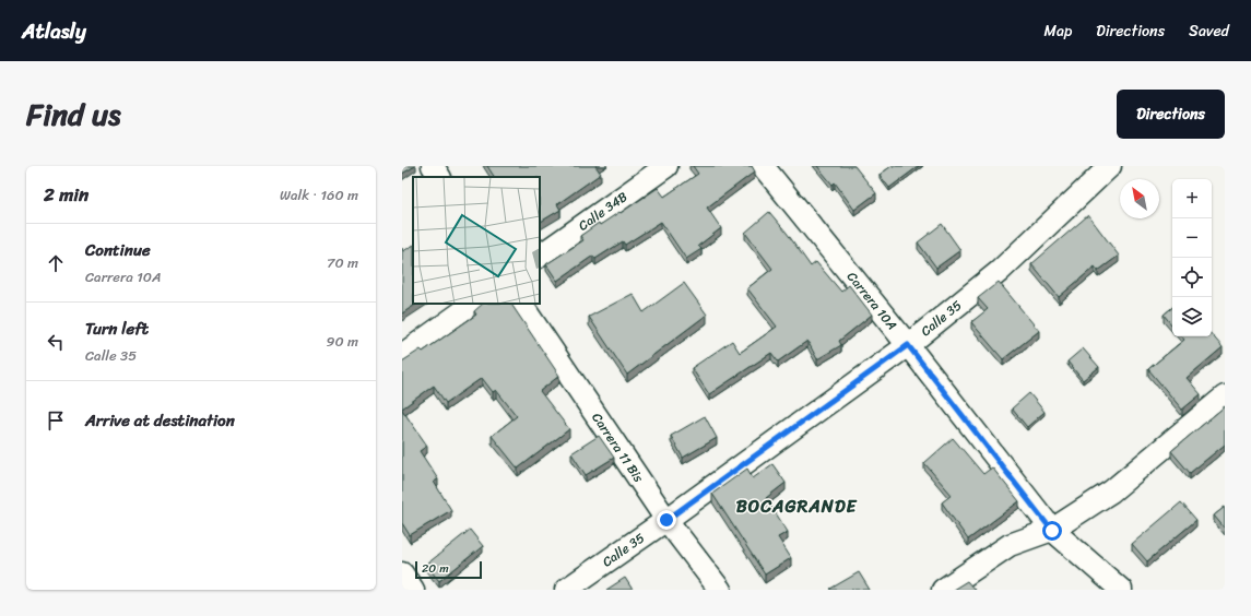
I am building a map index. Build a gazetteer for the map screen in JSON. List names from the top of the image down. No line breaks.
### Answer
{"streets":{"street":["Calle 34B","Carrera 10A","Calle 35","Carrera 11 Bis"]},"crossings":[["Carrera 10A","Calle 35"],["Calle 35","Carrera 11 Bis"]],"districts":["BOCAGRANDE"],"scale_bar":"20 m","north":"top left","page":{"header":"Atlasly","nav":["Map","Directions","Saved"],"title":"Find us","buttons":"Directions","heading":["2 min","Walk · 160 m"],"map_buttons":["+","−"],"list":[["Continue","Carrera 10A","70 m"],["Turn left","Calle 35","90 m"],"Arrive at destination"],"scale":"20 m"}}
